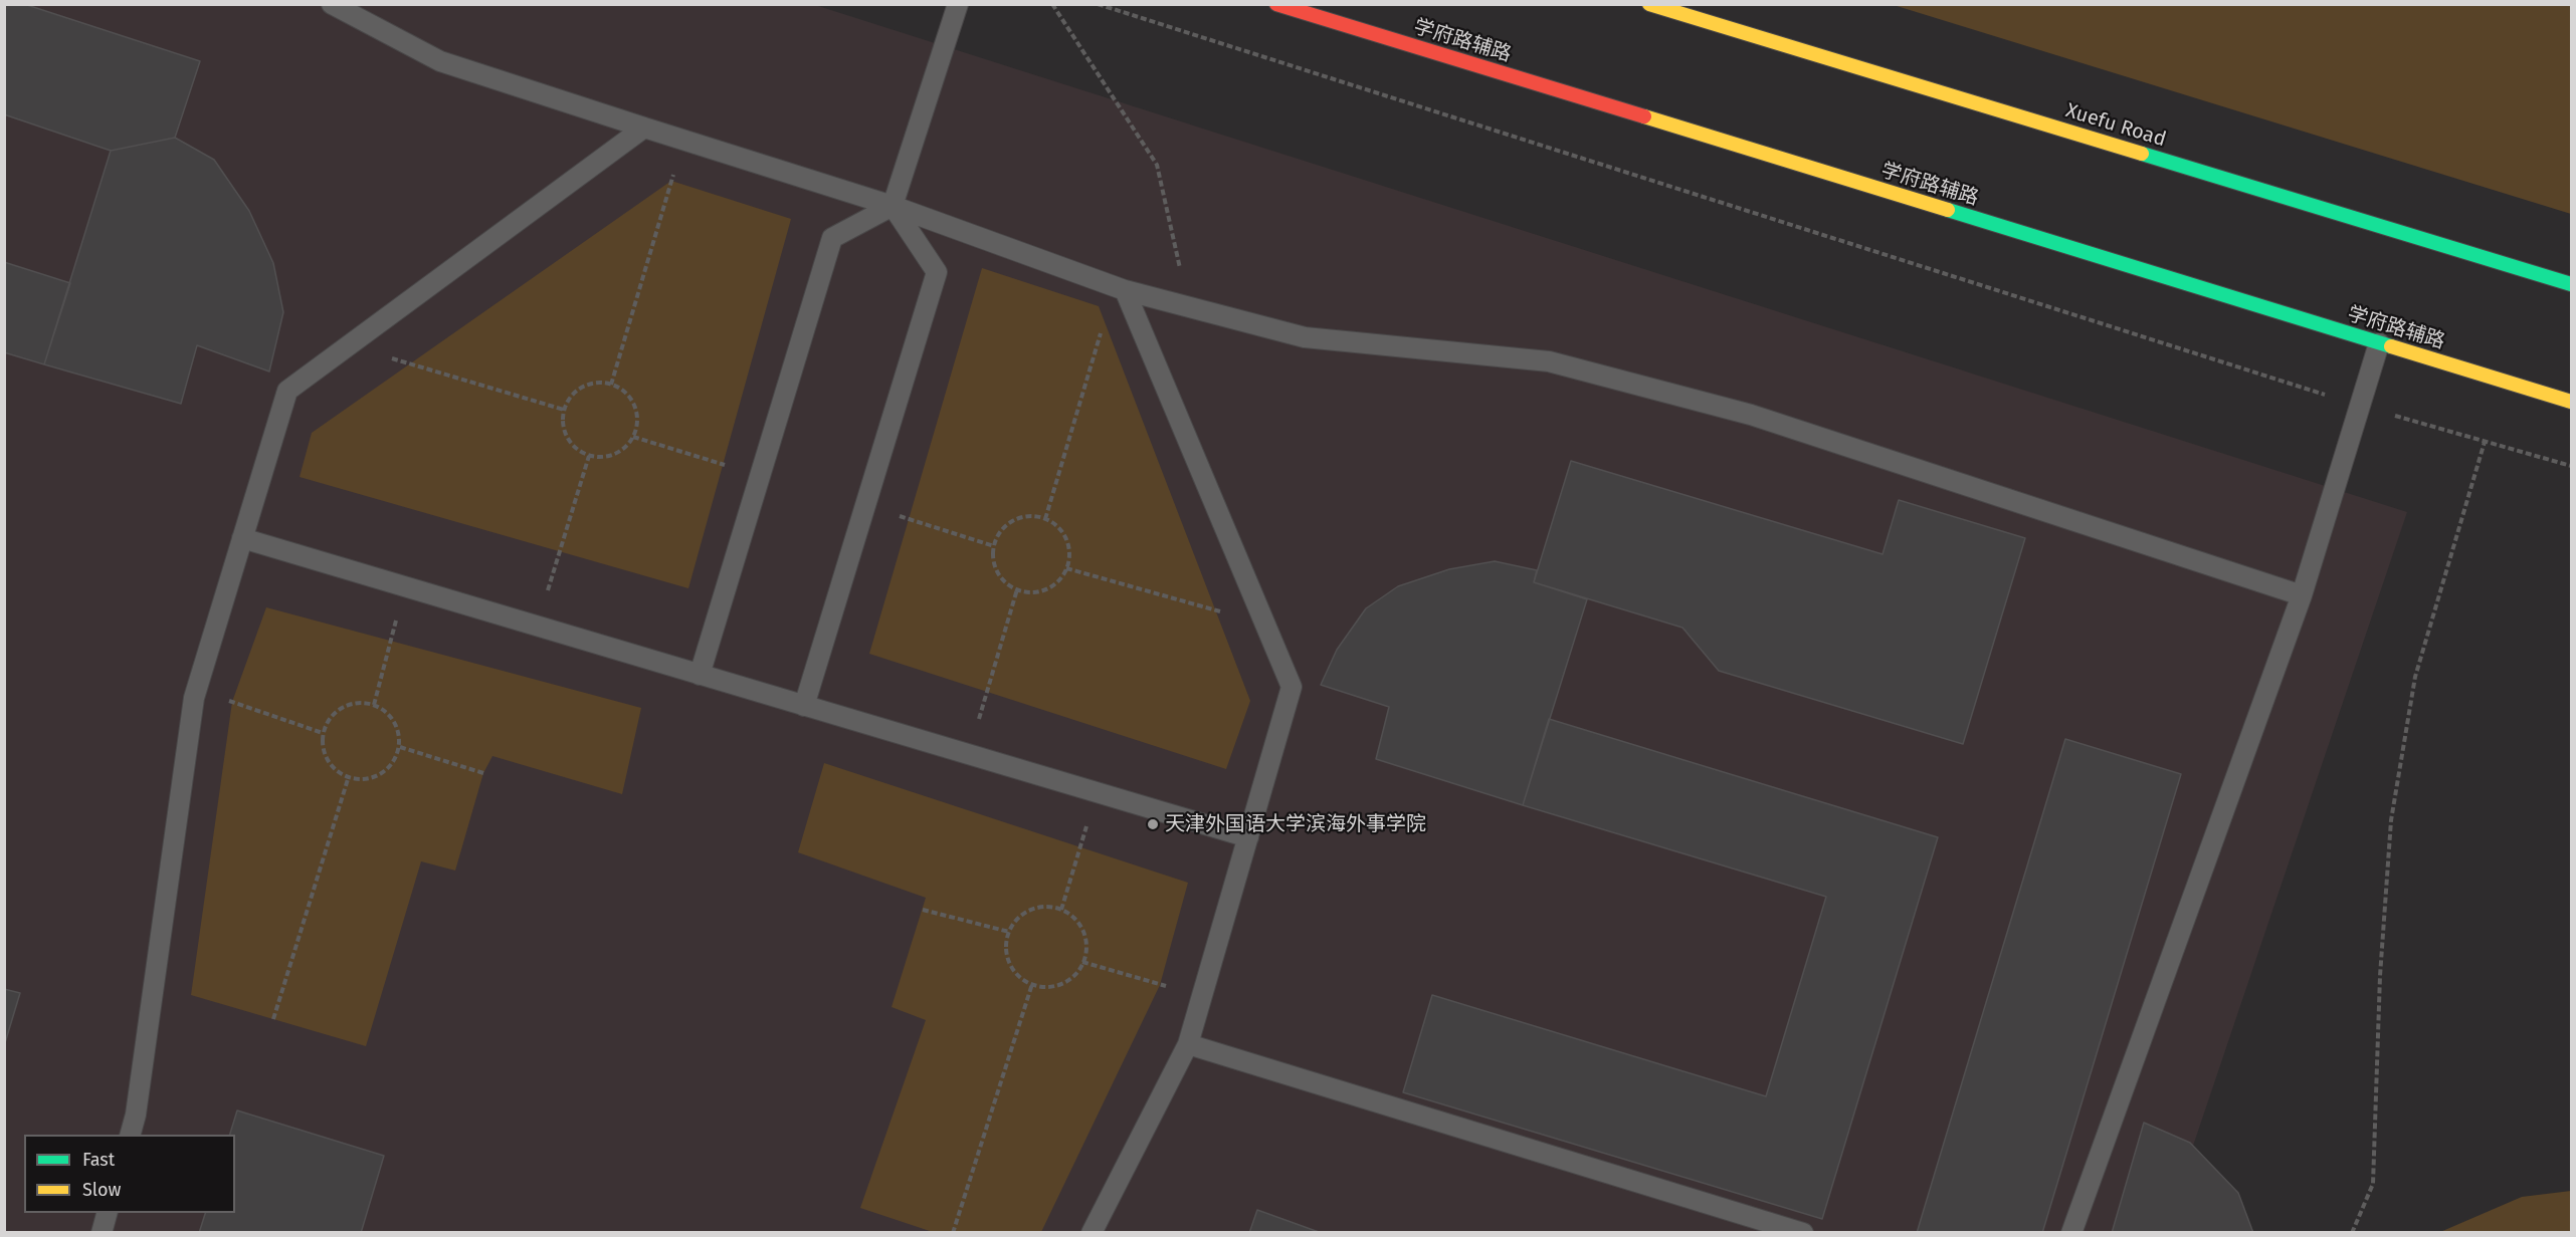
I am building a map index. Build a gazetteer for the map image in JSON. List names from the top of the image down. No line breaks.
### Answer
{"streets":{"main road":["学府路辅路","Xuefu Road"]},"places":["天津外国语大学滨海外事学院"],"legend":["Fast","Slow"]}
